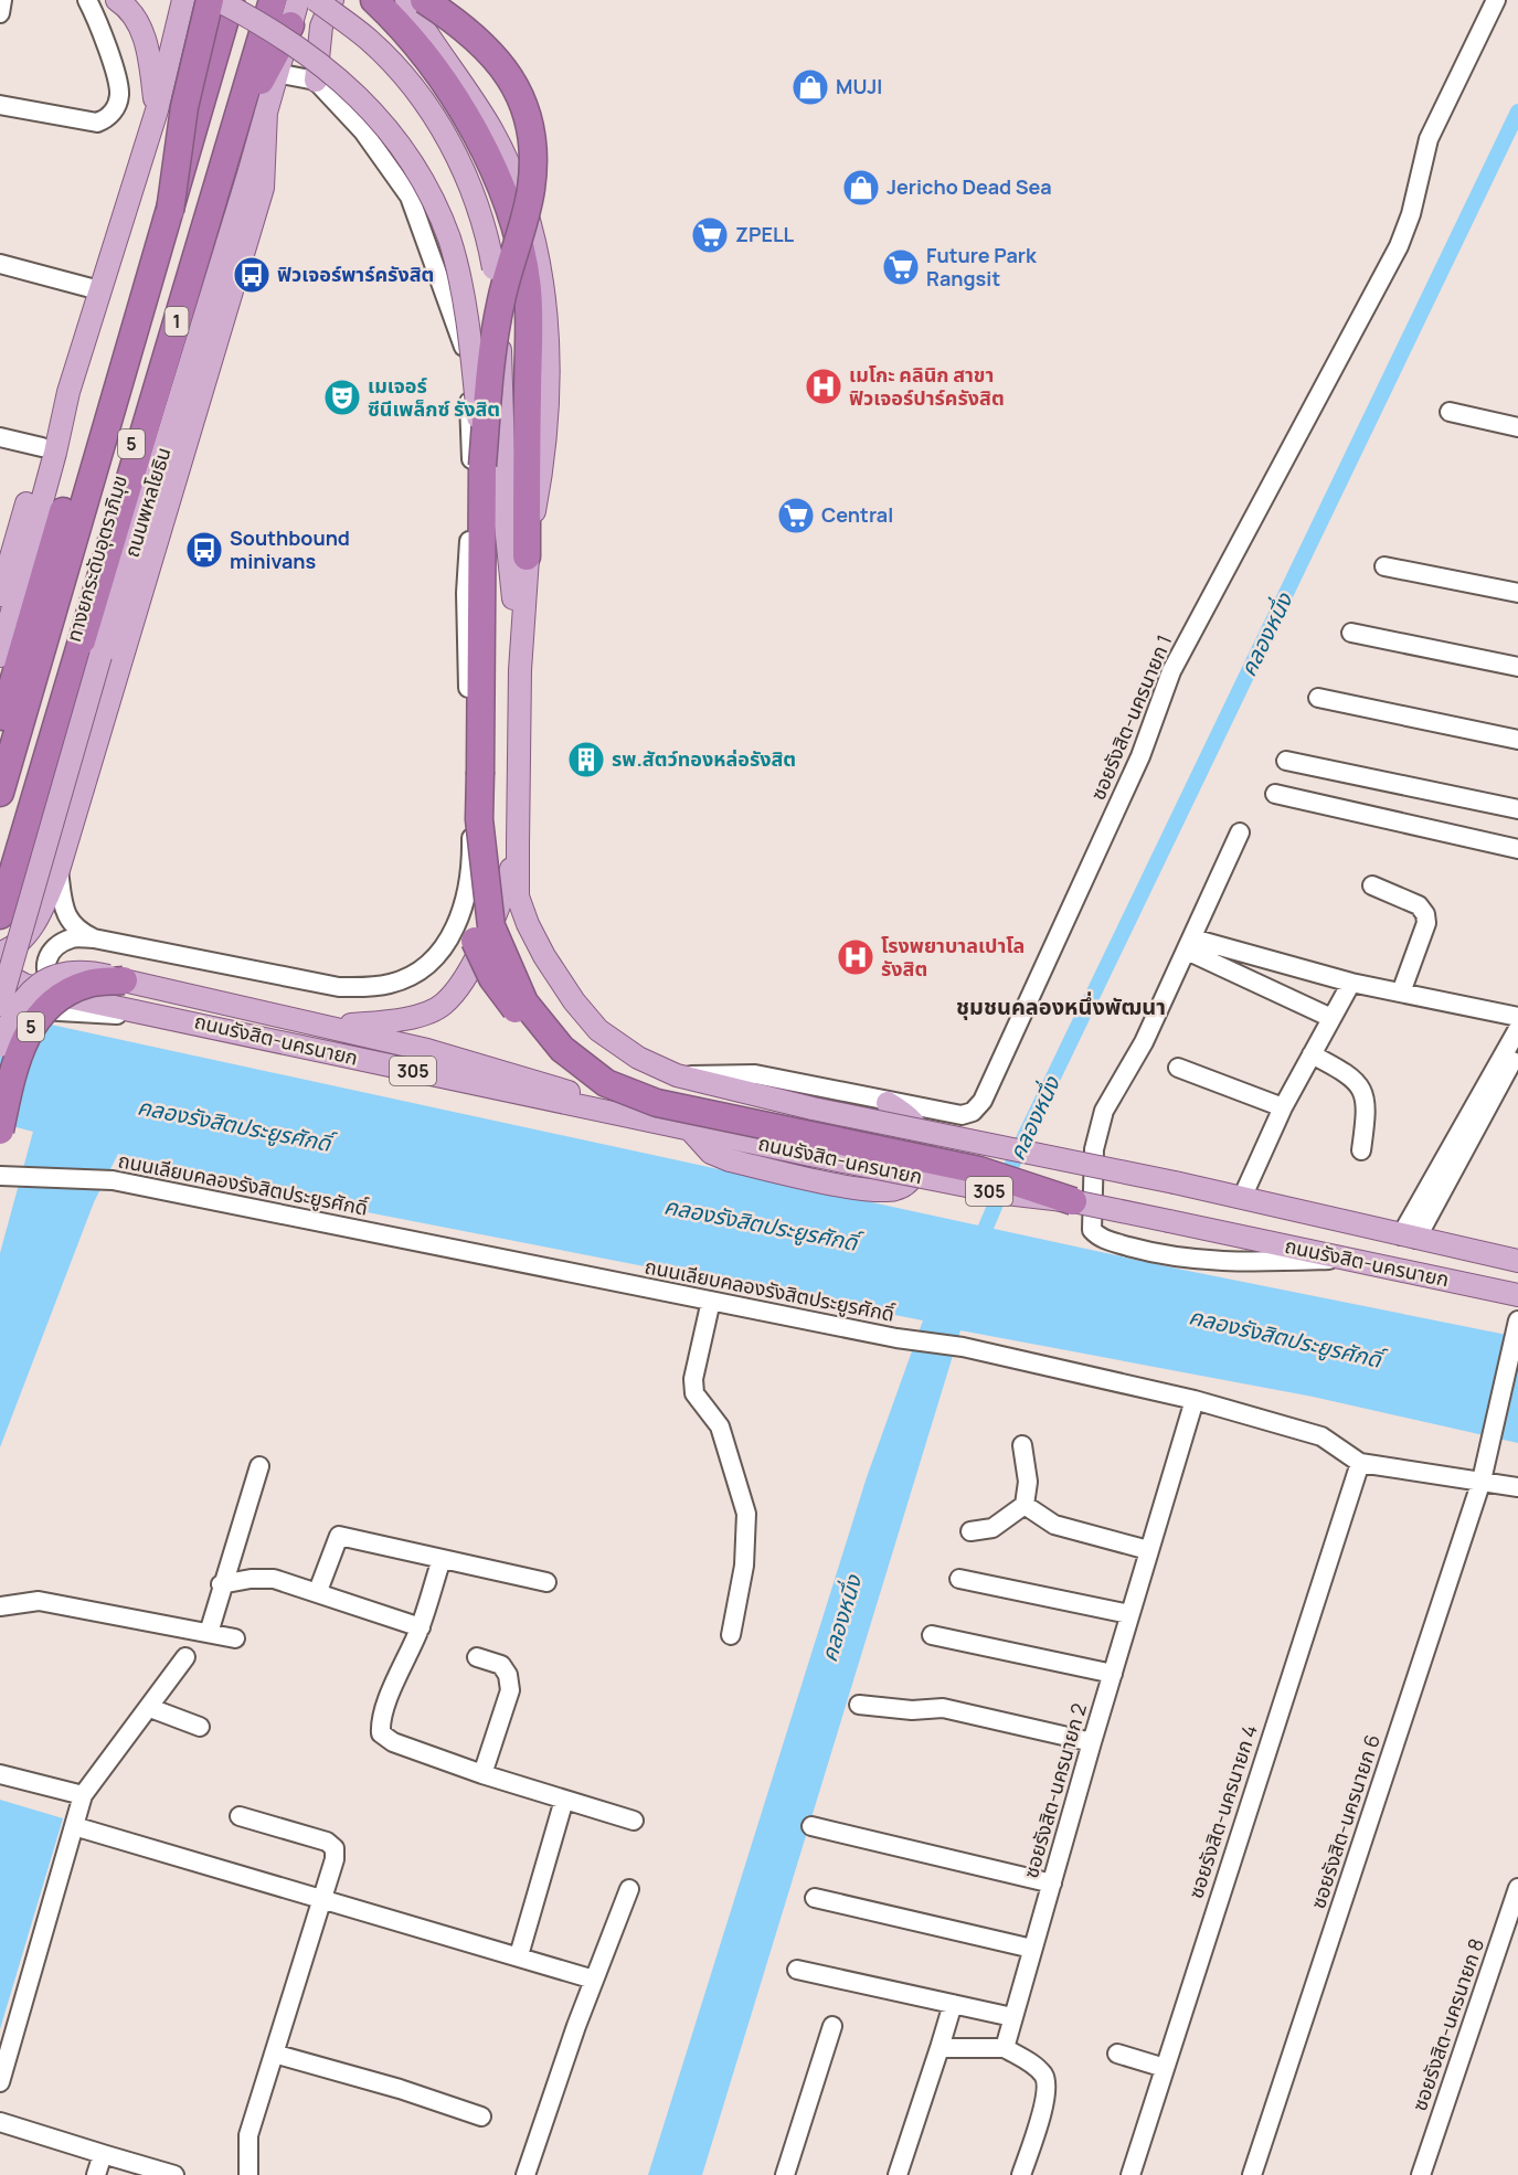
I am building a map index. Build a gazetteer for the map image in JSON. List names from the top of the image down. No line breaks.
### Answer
{"streets":{"highway":["1","5","ถนนพหลโยธิน","ทางยกระดับอุตราภิมุข"],"main road":["ถนนรังสิต-นครนายก","305"],"street":["ซอยรังสิต-นครนายก 1","ถนนเลียบคลองรังสิตประยูรศักดิ์","ซอยรังสิต-นครนายก 2","ซอยรังสิต-นครนายก 4","ซอยรังสิต-นครนายก 6","ซอยรังสิต-นครนายก 8"]},"crossings":[["ซอยรังสิต-นครนายก 1","ถนนรังสิต-นครนายก"],["ถนนเลียบคลองรังสิตประยูรศักดิ์","ซอยรังสิต-นครนายก 2"],["ถนนเลียบคลองรังสิตประยูรศักดิ์","ซอยรังสิต-นครนายก 4"],["ถนนเลียบคลองรังสิตประยูรศักดิ์","ซอยรังสิต-นครนายก 6"]],"districts":["ชุมชนคลองหนึ่งพัฒนา"],"water":["คลองหนึ่ง","คลองรังสิตประยูรศักดิ์"],"places":{"shop":["MUJI","Jericho Dead Sea"],"supermarket":["ZPELL","Future Park Rangsit","Central"],"bus stop":["ฟิวเจอร์พาร์ครังสิต","Southbound minivans"],"hospital":["เมโกะ คลินิก สาขา ฟิวเจอร์ปาร์ครังสิต","โรงพยาบาลเปาโล รังสิต"],"theatre":["เมเจอร์ ซีนีเพล็กซ์ รังสิต"],"building":["รพ.สัตว์ทองหล่อรังสิต"]}}
